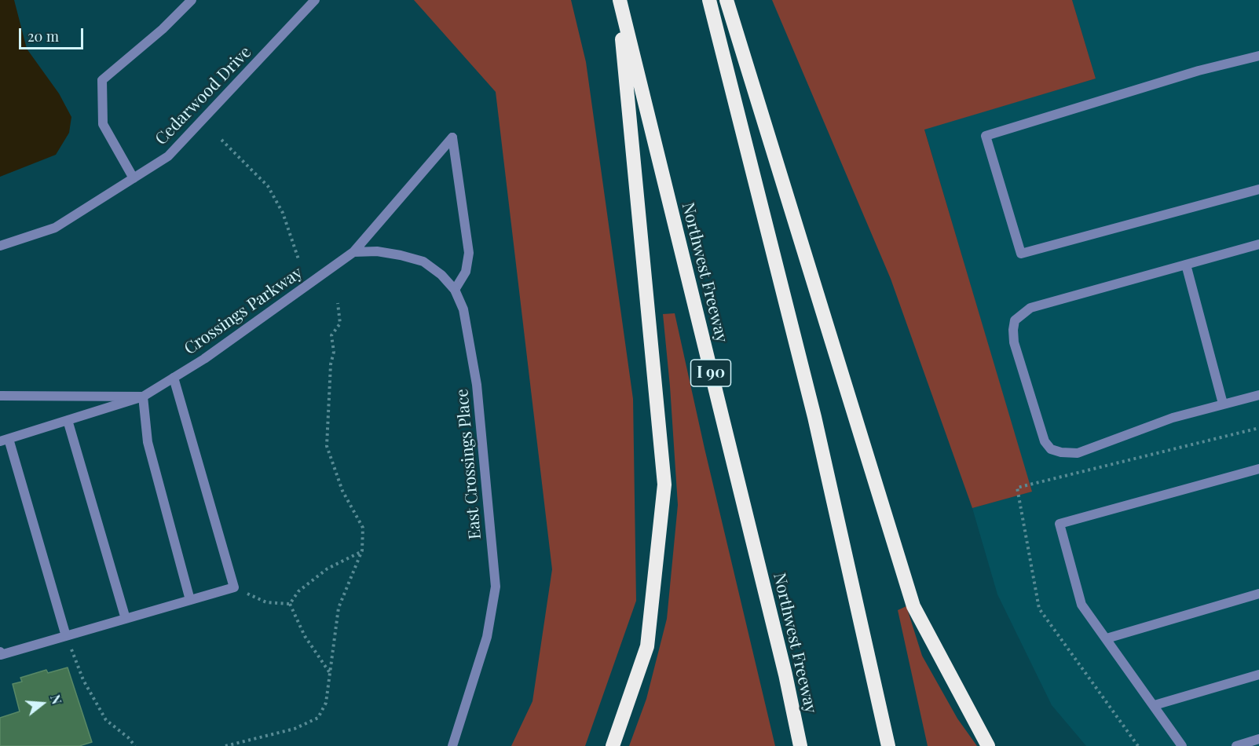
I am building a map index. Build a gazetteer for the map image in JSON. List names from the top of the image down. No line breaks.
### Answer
{"streets":{"highway":["Northwest Freeway","I 90"],"street":["Cedarwood Drive","Crossings Parkway","East Crossings Place"]},"crossings":[["Crossings Parkway","East Crossings Place"]],"scale_bar":"20 m","north":"right"}
